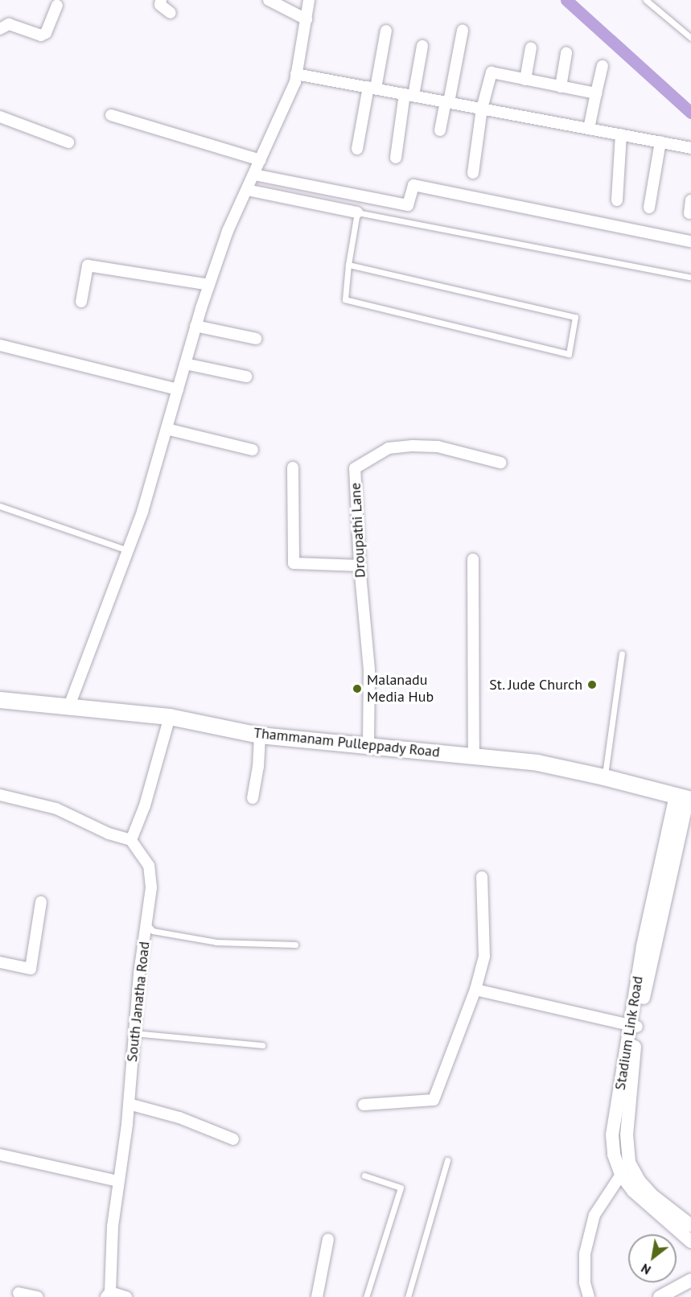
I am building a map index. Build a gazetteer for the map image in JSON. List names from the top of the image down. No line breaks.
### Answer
{"streets":{"main road":["Thammanam Pulleppady Road"],"street":["Droupathi Lane","South Janatha Road","Stadium Link Road"]},"crossings":[["Droupathi Lane","Thammanam Pulleppady Road"],["Thammanam Pulleppady Road","Stadium Link Road"]],"places":["St. Jude Church","Malanadu Media Hub"],"north":"bottom left"}
